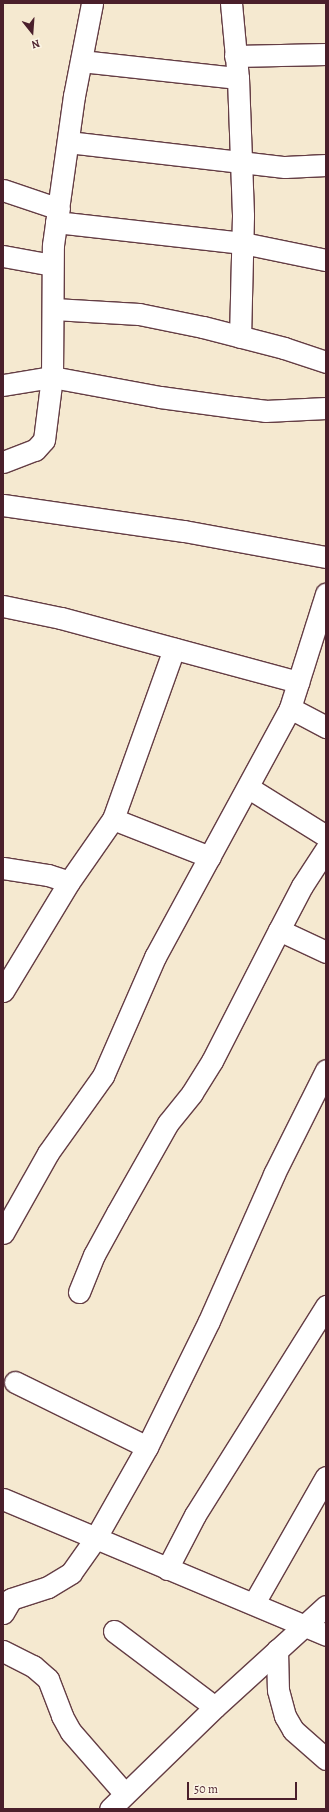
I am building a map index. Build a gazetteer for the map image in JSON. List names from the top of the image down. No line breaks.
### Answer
{"scale_bar":"50 m","north":"bottom"}
